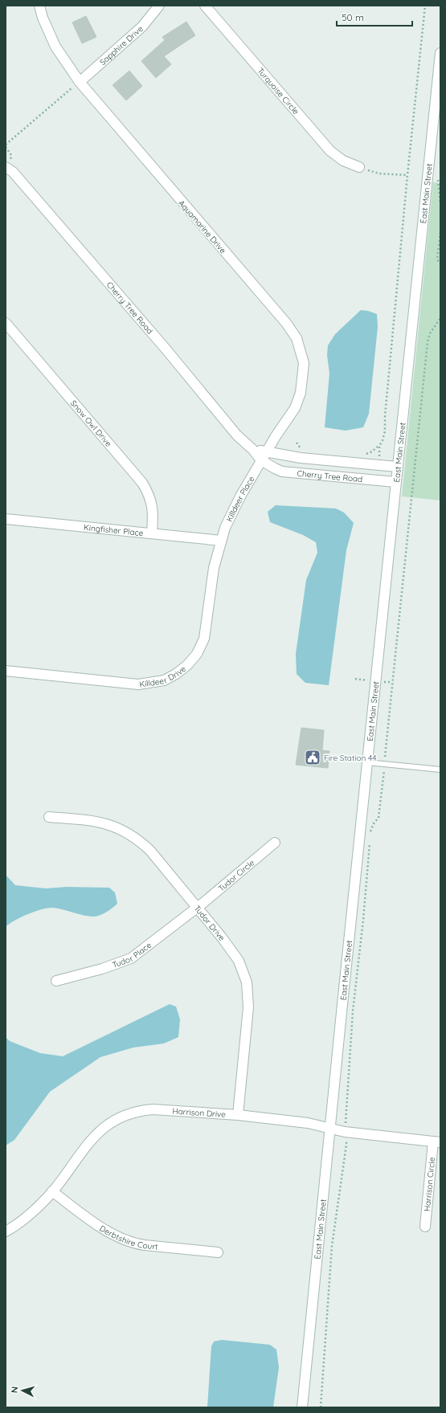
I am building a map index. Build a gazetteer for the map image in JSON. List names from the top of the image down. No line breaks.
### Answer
{"streets":{"street":["Sapphire Drive","Turquoise Circle","East Main Street","Aquamarine Drive","Cherry Tree Road","Snow Owl Drive","Killdeer Place","Kingfisher Place","Killdeer Drive","Tudor Circle","Tudor Drive","Tudor Place","Harrison Drive","Harrison Circle","Derbtshire Court"]},"crossings":[["Sapphire Drive","Aquamarine Drive"],["East Main Street","Cherry Tree Road"],["East Main Street","Harrison Drive"],["Aquamarine Drive","Cherry Tree Road"],["Aquamarine Drive","Killdeer Place"],["Cherry Tree Road","Killdeer Place"],["Snow Owl Drive","Kingfisher Place"],["Killdeer Place","Kingfisher Place"],["Killdeer Place","Killdeer Drive"],["Kingfisher Place","Killdeer Drive"],["Tudor Circle","Tudor Drive"],["Tudor Circle","Tudor Place"],["Tudor Drive","Tudor Place"],["Tudor Drive","Harrison Drive"],["Harrison Drive","Harrison Circle"],["Harrison Drive","Derbtshire Court"]],"places":{"public building":["Fire Station 44"]},"scale_bar":"50 m","north":"left"}
